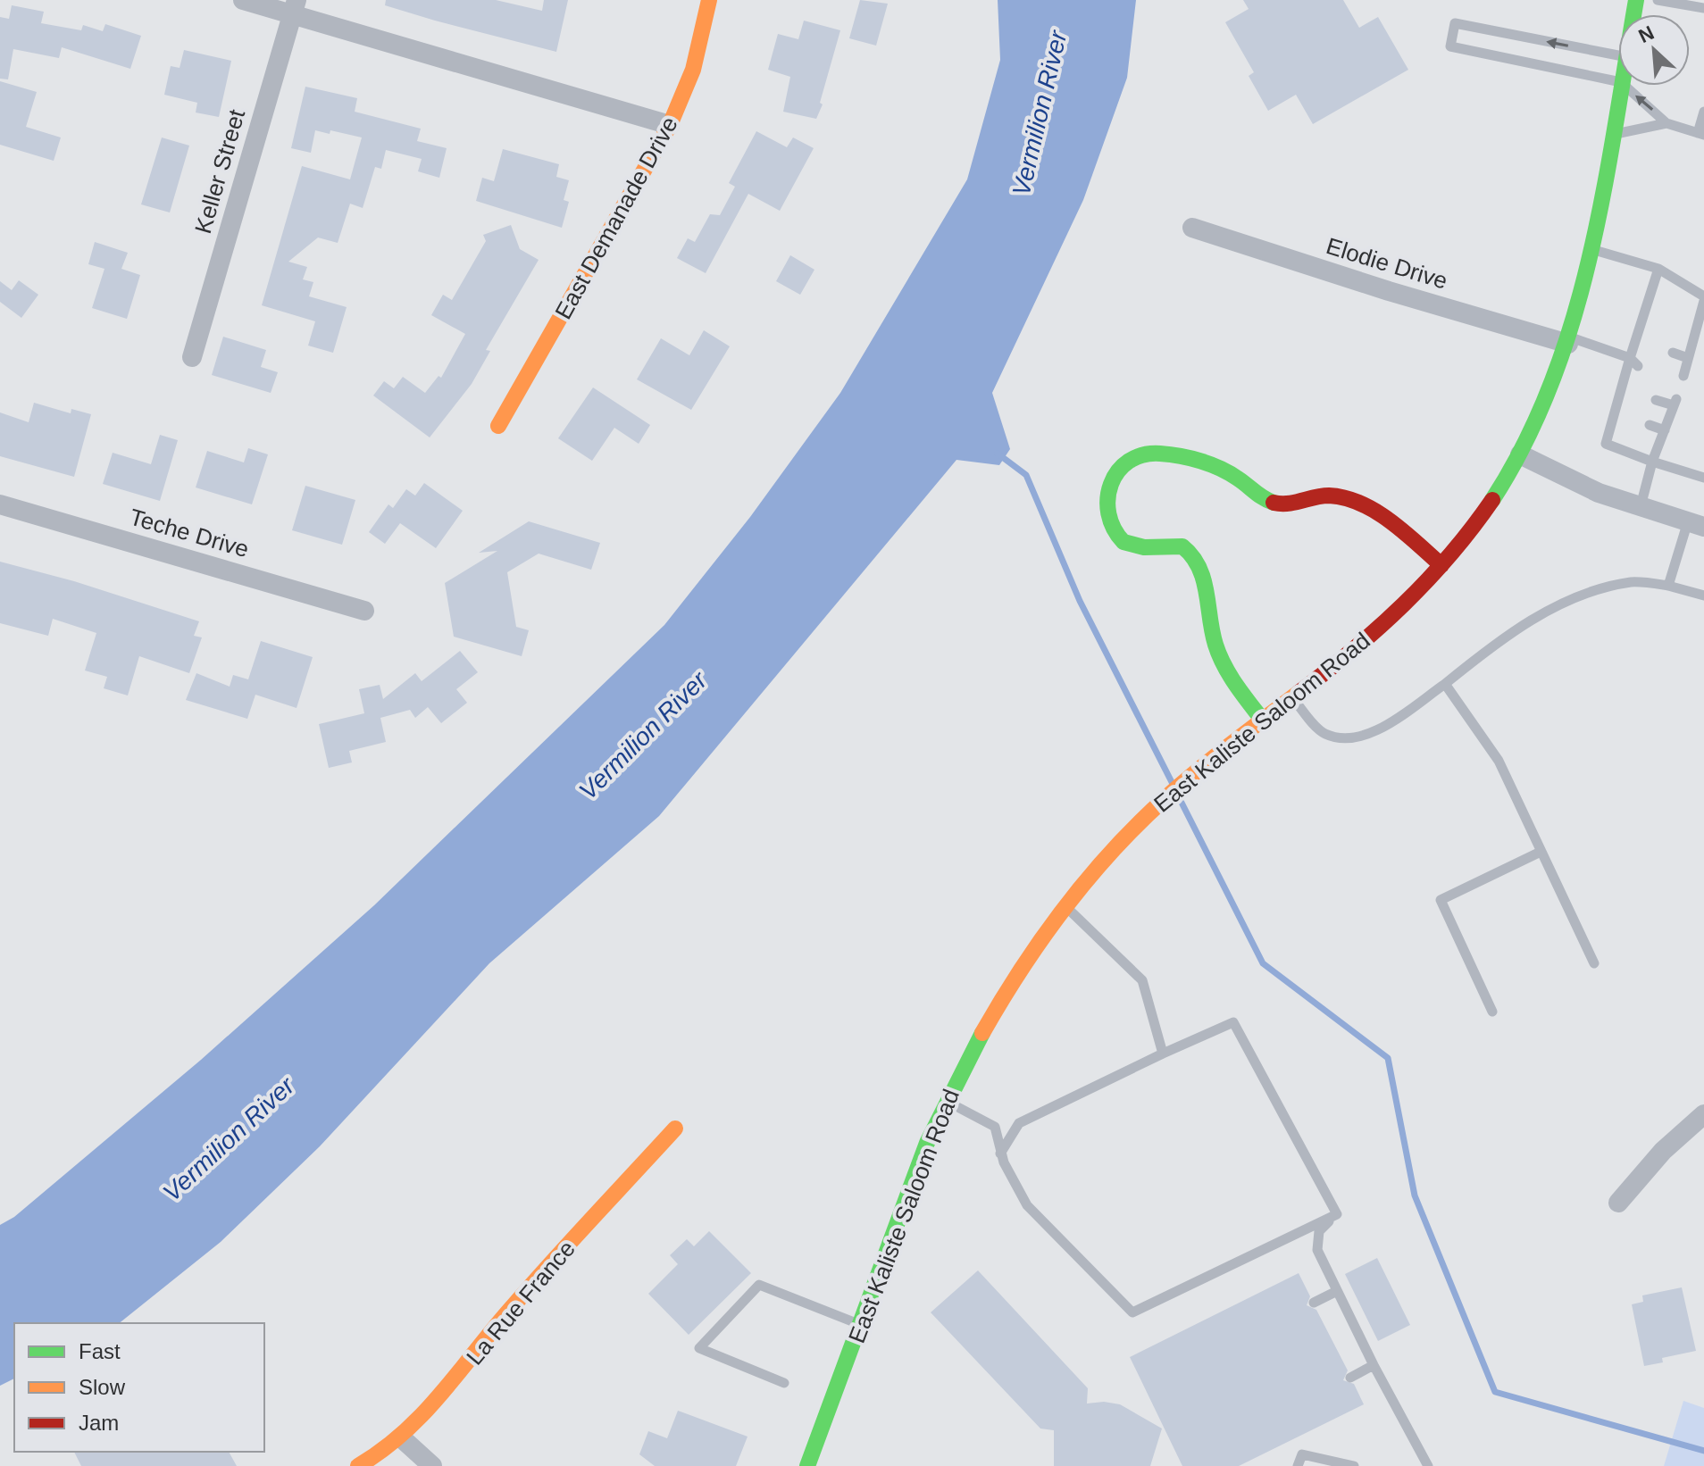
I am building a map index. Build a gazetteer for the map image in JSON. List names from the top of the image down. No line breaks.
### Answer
{"streets":{"main road":["East Demanade Drive","East Kaliste Saloom Road","La Rue France"],"street":["Keller Street","Elodie Drive","Teche Drive"]},"crossings":[["Elodie Drive","East Kaliste Saloom Road"]],"water":["Vermilion River"],"legend":["Fast","Slow","Jam"],"north":"top left"}
